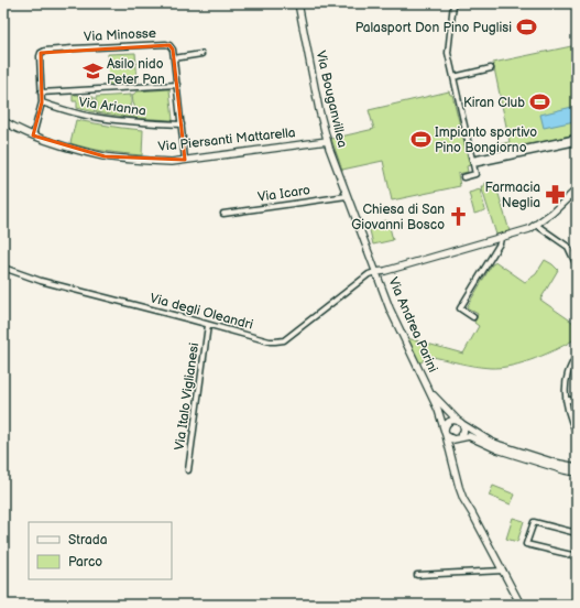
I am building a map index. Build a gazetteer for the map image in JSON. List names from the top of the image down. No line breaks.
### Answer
{"streets":{"main road":["Via Bouganvillea","Via Piersanti Mattarella","Via Andrea Parini"],"street":["Via Minosse","Via Arianna","Via Icaro","Via degli Oleandri","Via Italo Viglianesi"]},"crossings":[["Via Minosse","Via Arianna"],["Via Minosse","Via Piersanti Mattarella"],["Via Bouganvillea","Via Piersanti Mattarella"],["Via Bouganvillea","Via Icaro"],["Via Bouganvillea","Via degli Oleandri"],["Via Bouganvillea","Via Andrea Parini"],["Via degli Oleandri","Via Andrea Parini"],["Via degli Oleandri","Via Italo Viglianesi"]],"places":{"sports":["Palasport Don Pino Puglisi","Kiran Club","Impianto sportivo Pino Bongiorno"],"school or university":["Asilo nido Peter Pan"],"pharmacy":["Farmacia Neglia"],"church":["Chiesa di San Giovanni Bosco"]},"legend":["Strada","Parco"]}
